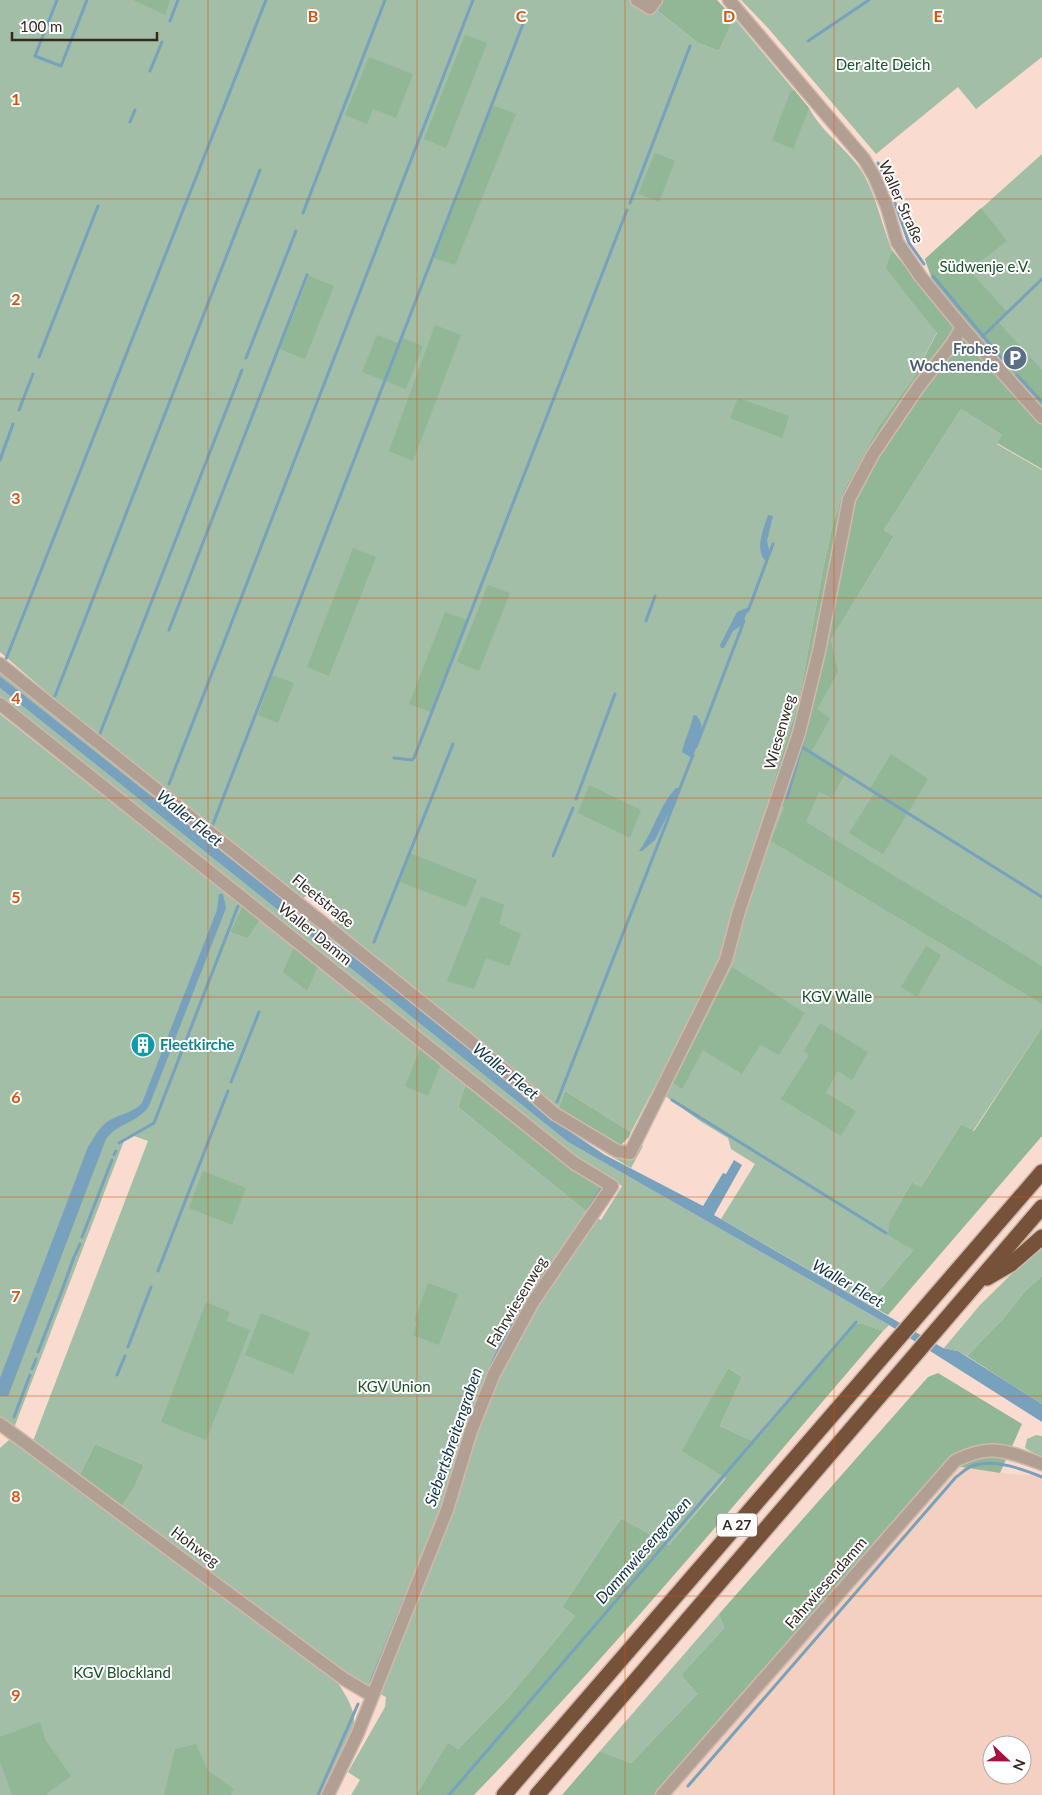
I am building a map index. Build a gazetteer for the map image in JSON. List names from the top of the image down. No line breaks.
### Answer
{"streets":{"highway":["A 27"],"street":["Waller Straße","Wiesenweg","Fleetstraße","Waller Damm","Fahrwiesenweg","Hohweg","Fahrwiesendamm"]},"crossings":[["Waller Straße","Wiesenweg"],["Wiesenweg","Fleetstraße"],["Waller Damm","Fahrwiesenweg"],["Fahrwiesenweg","Hohweg"]],"water":["Waller Fleet","Siebertsbreitengraben","Dammwiesengraben"],"parks":["Der alte Deich","Südwenje e.V.","KGV Walle","KGV Union","KGV Blockland"],"places":{"parking":["Frohes Wochenende"],"building":["Fleetkirche"]},"scale_bar":"100 m","north":"right","grid":{"columns":["B","C","D","E"],"rows":["1","2","3","4","5","6","7","8","9"]}}
